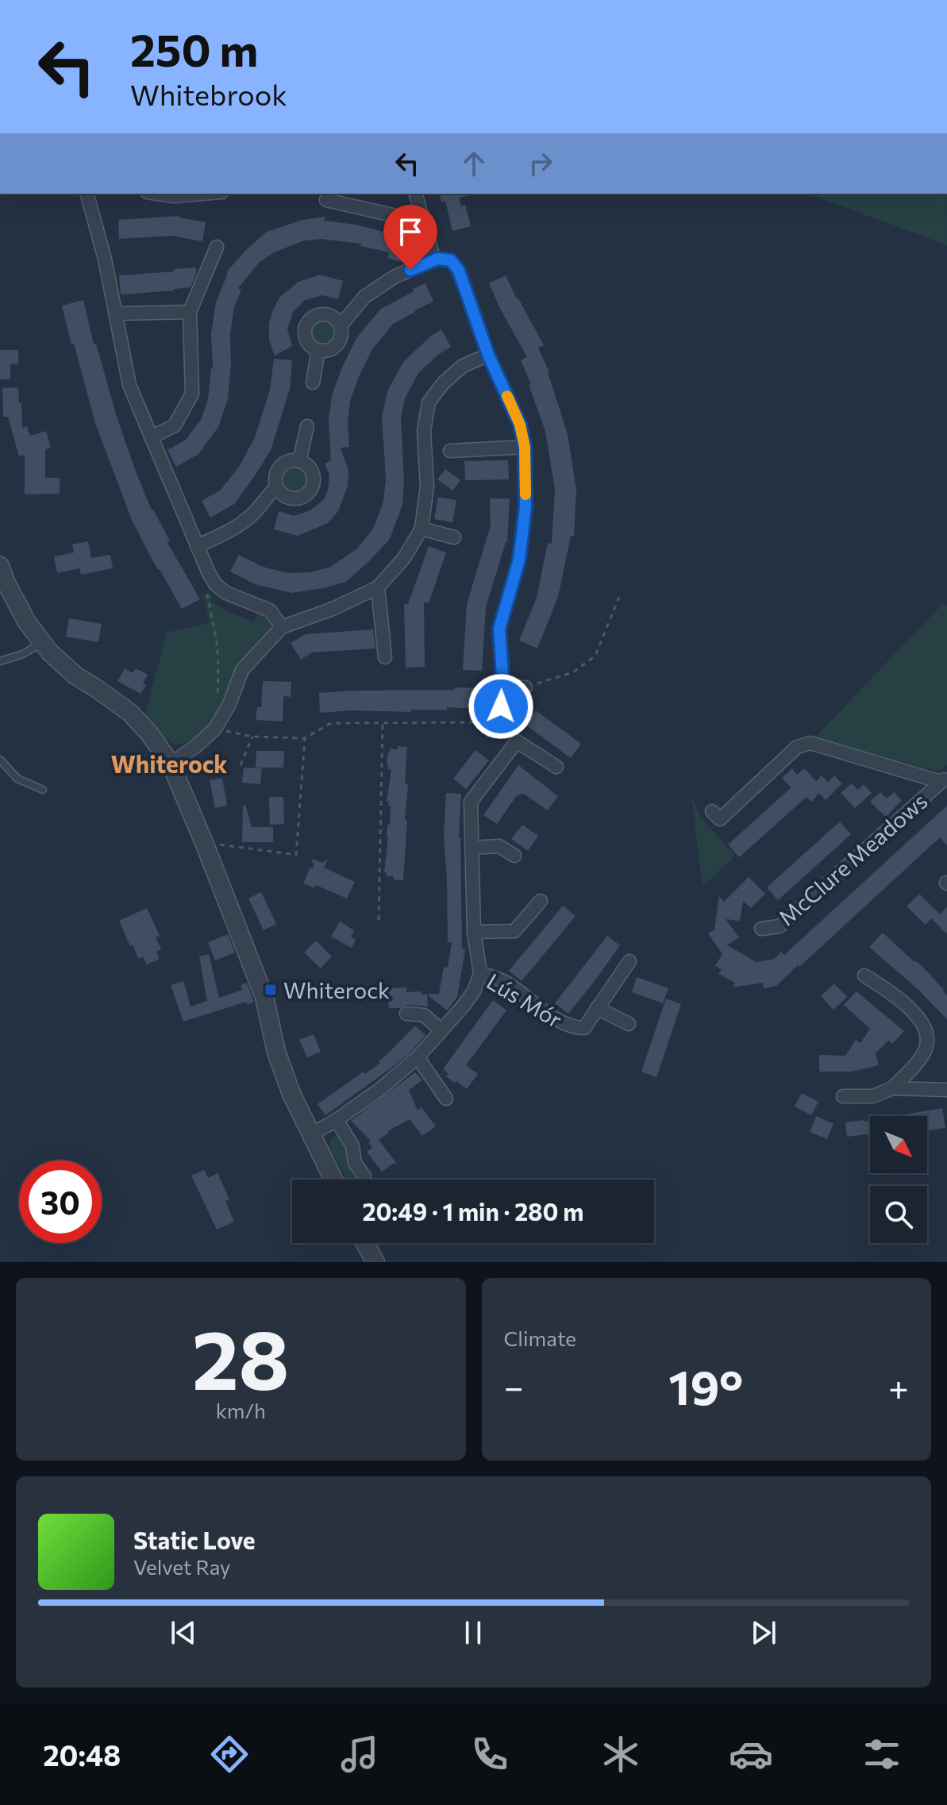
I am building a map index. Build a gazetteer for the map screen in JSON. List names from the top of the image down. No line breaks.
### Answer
{"streets":{"street":["McClure Meadows","Lús Mór"]},"districts":["Whiterock"],"places":{"transit":["Whiterock"]},"north":"bottom right","page":{"turn":["250 m","Whitebrook"],"limit":"30","trip":"20:49 · 1 min · 280 m","tile":[["28","km/h"],"Climate"],"heat":["−","19°","+"],"song":["Static Love","Velvet Ray"],"tabs":"20:48"}}
